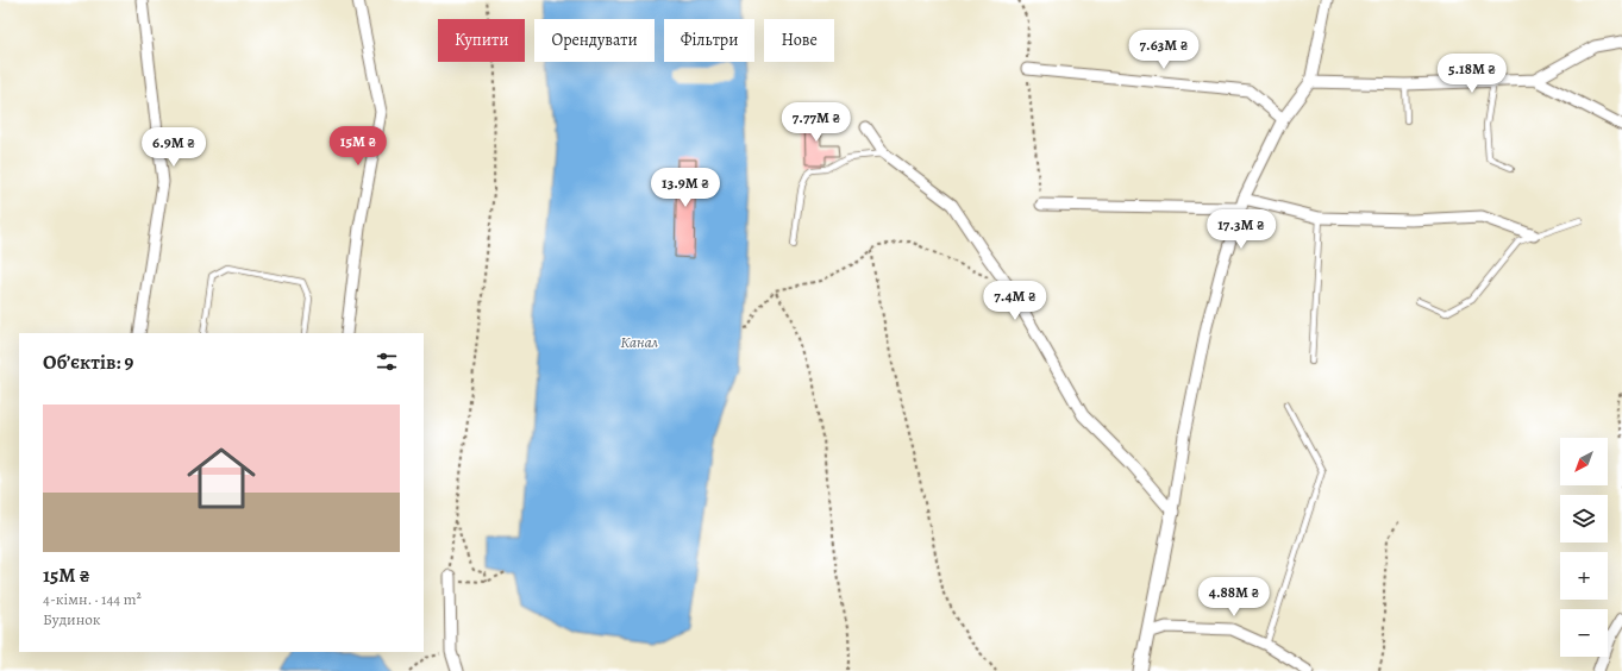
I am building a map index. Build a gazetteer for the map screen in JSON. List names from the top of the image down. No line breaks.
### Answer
{"water":["Канал"],"north":"bottom left","page":{"chip":["Купити","Орендувати","Фільтри","Нове"],"price":["7.63M ₴","5.18M ₴","7.77M ₴","15M ₴","6.9M ₴","13.9M ₴","17.3M ₴","7.4M ₴","4.88M ₴"],"heading":"Об’єктів: 9","list":[{"name":"15M ₴","note":"4-кімн. · 144 m² · Будинок"}],"map_buttons":["+","−"]}}
